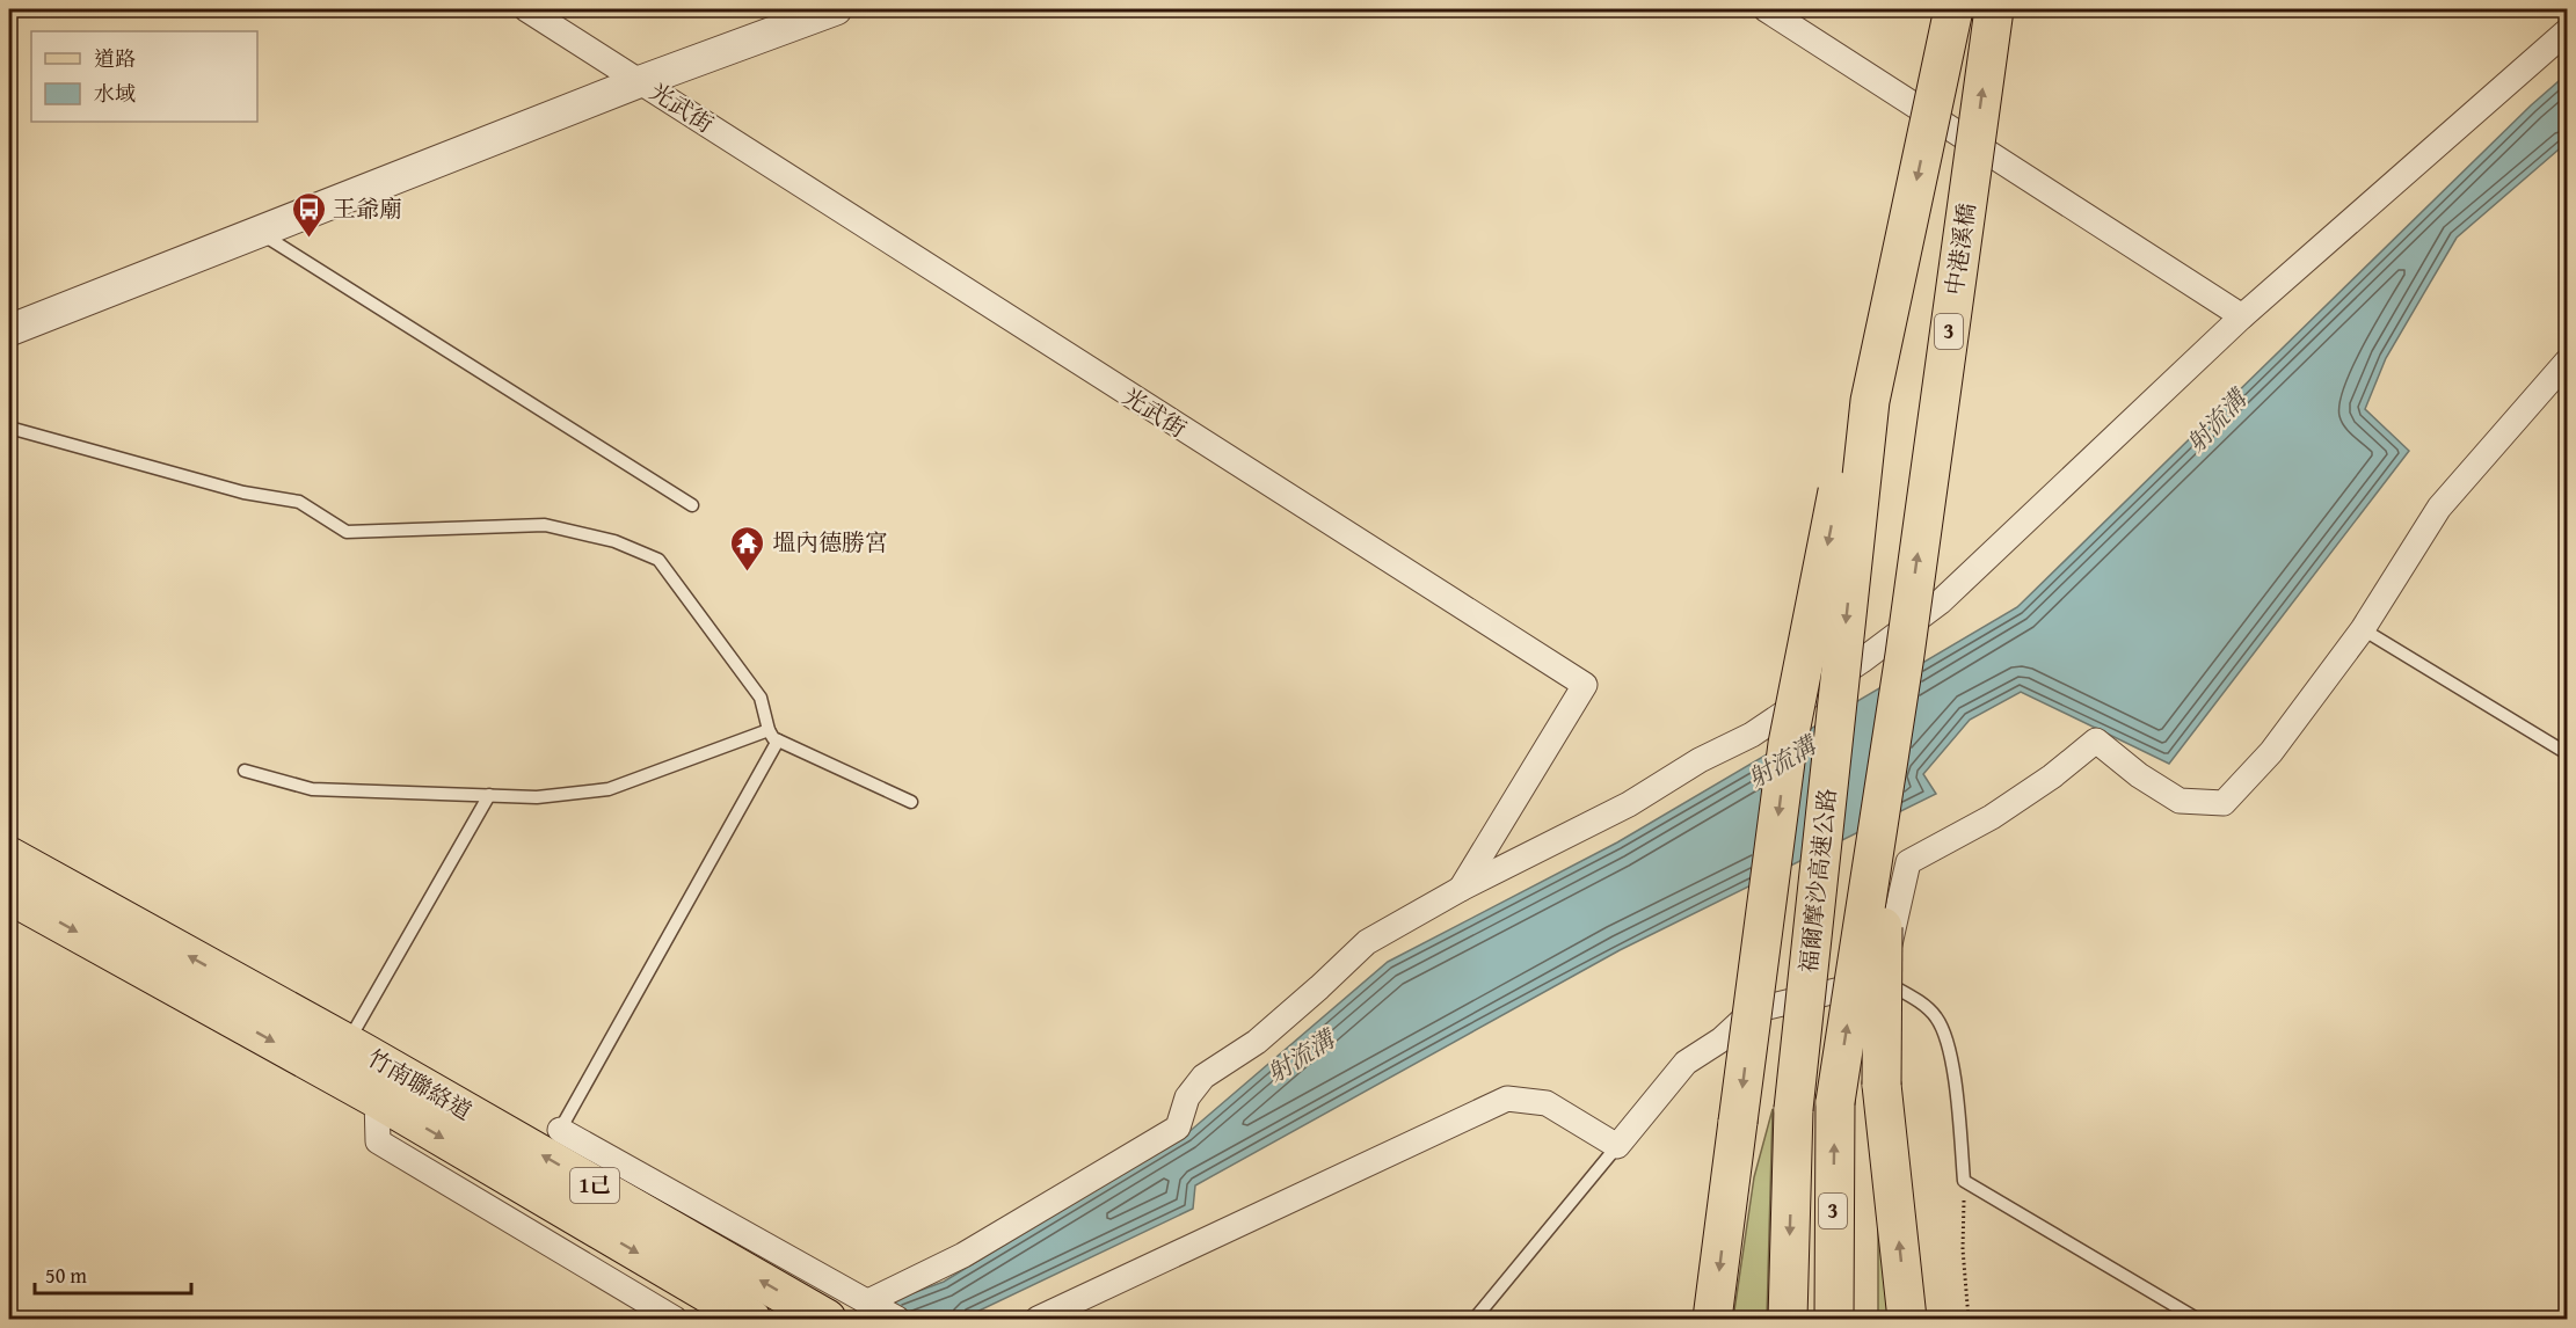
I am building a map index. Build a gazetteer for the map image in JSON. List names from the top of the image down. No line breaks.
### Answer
{"streets":{"main road":["中港溪橋","3","福爾摩沙高速公路","竹南聯絡道","1己"],"street":["光武街"]},"crossings":[["中港溪橋","福爾摩沙高速公路"],["3","福爾摩沙高速公路"]],"water":["射流溝"],"places":{"bus stop":["王爺廟"],"temple":["塭內德勝宮"]},"legend":["道路","水域"],"scale_bar":"50 m"}
